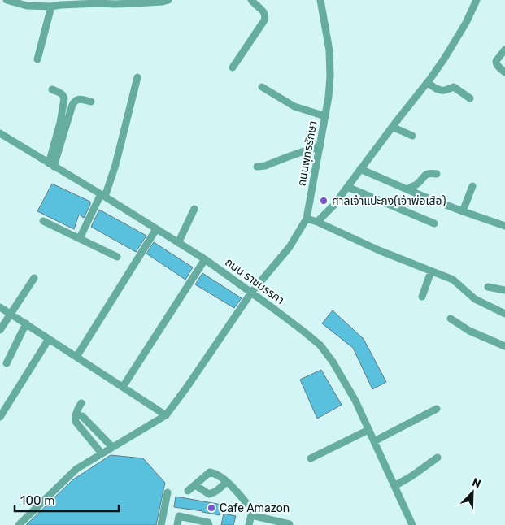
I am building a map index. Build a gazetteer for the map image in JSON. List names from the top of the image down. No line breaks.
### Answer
{"streets":{"street":["ถนนพุทธรักษา","ถนน ราชมรรคา"]},"crossings":[["ถนนพุทธรักษา","ถนน ราชมรรคา"]],"places":["ศาลเจ้าแปะกง(เจ้าพ่อเสือ)","Cafe Amazon"],"scale_bar":"100 m","north":"top right"}
